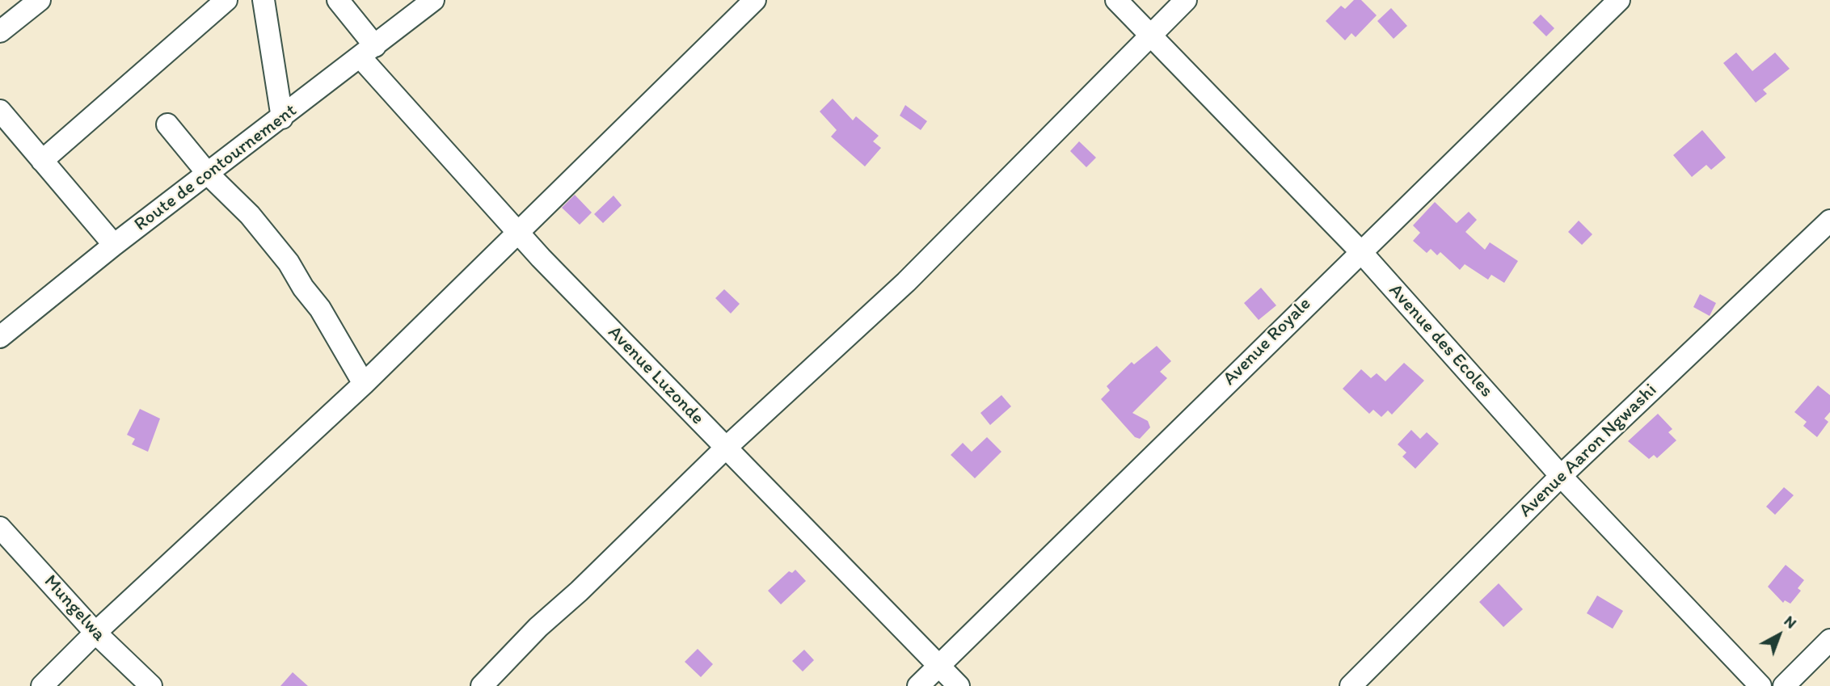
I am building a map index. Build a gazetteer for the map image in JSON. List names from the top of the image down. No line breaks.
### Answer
{"streets":{"street":["Route de contournement","Avenue des Ecoles","Avenue Royale","Avenue Luzonde","Avenue Aaron Ngwashi","Mungelwa"]},"crossings":[["Route de contournement","Avenue Luzonde"],["Avenue des Ecoles","Avenue Royale"],["Avenue des Ecoles","Avenue Aaron Ngwashi"],["Avenue Royale","Avenue Luzonde"]],"north":"top right"}
